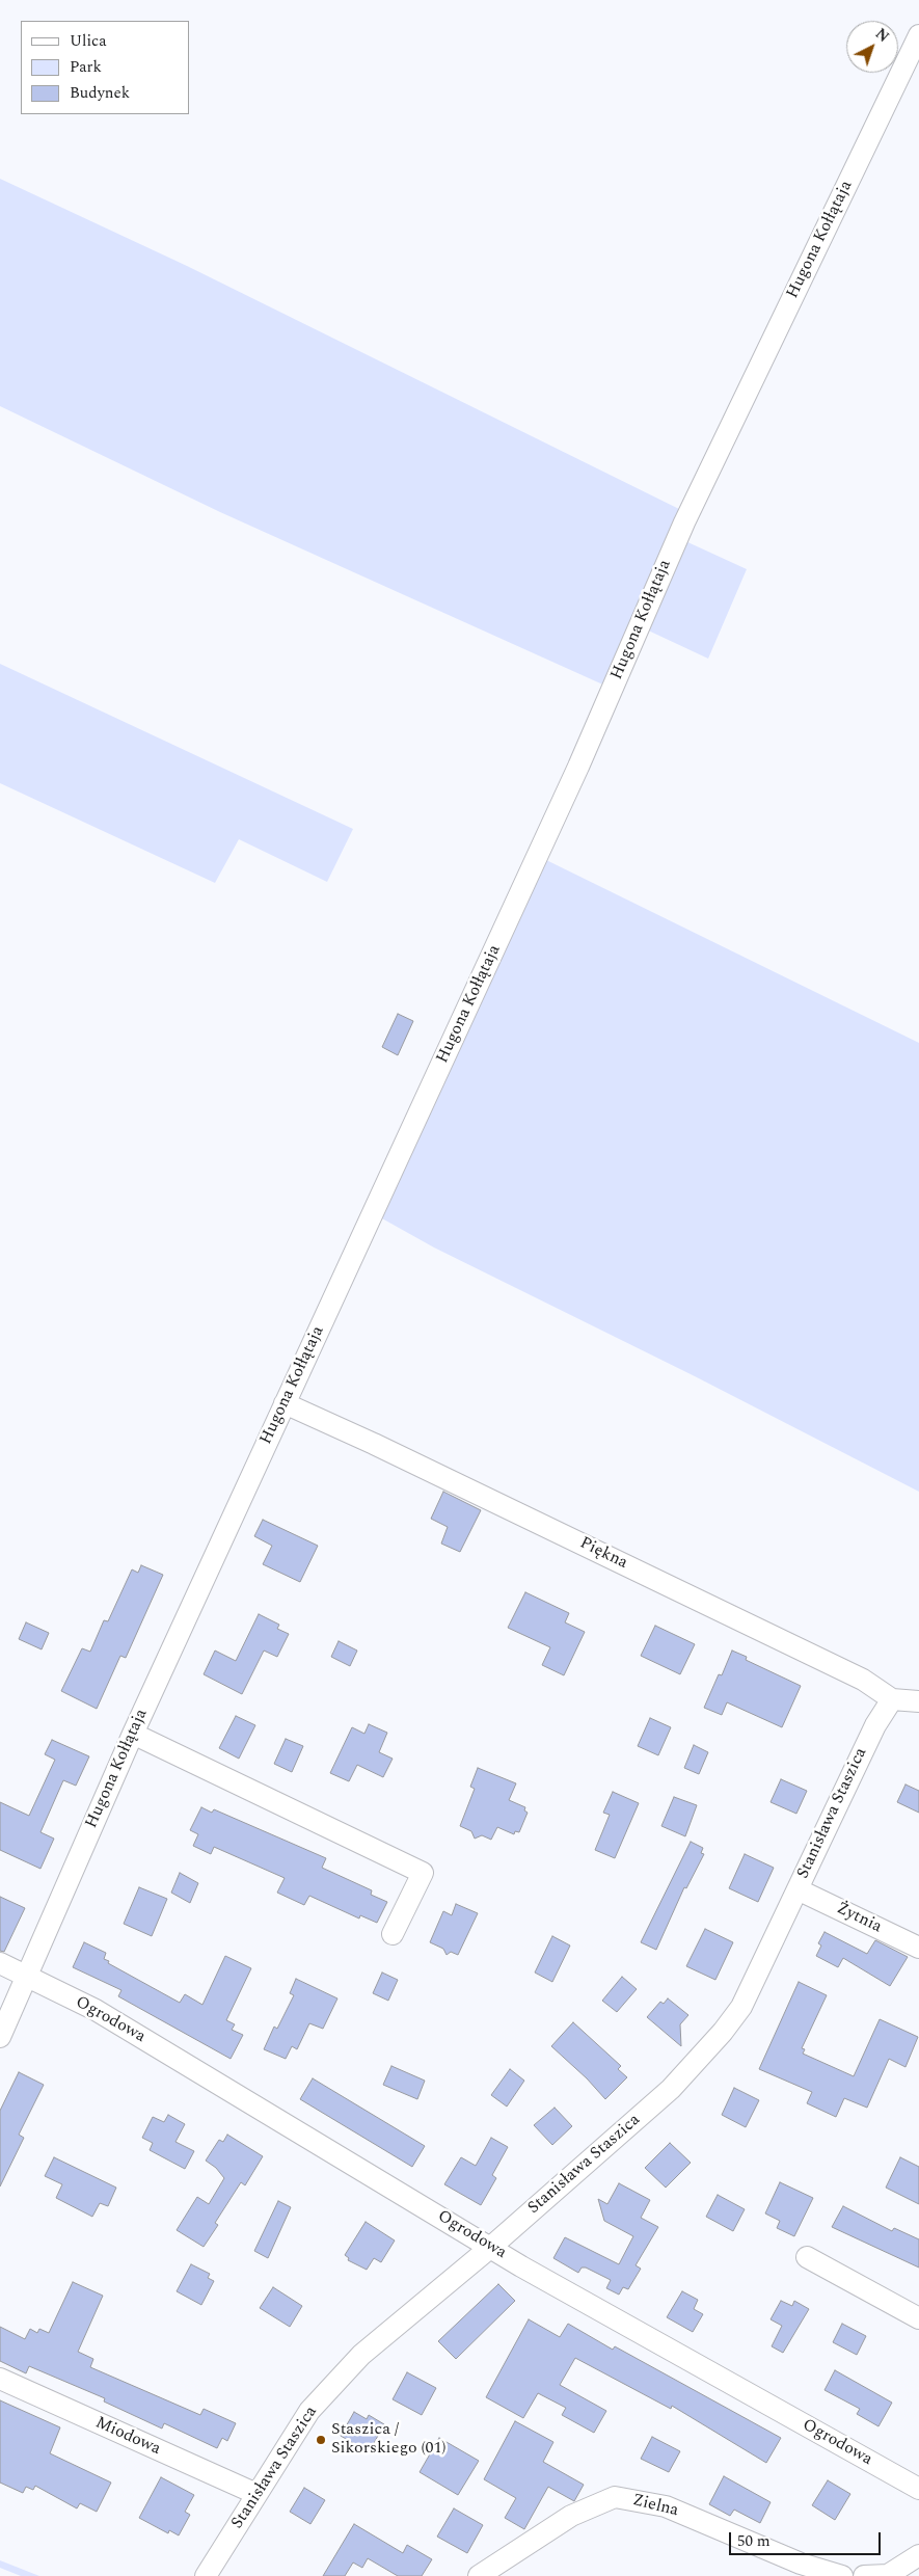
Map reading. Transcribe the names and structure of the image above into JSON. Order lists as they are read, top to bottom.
{
  "streets": {
    "street": [
      "Hugona Kołłątaja",
      "Piękna",
      "Stanisława Staszica",
      "Żytnia",
      "Ogrodowa",
      "Miodowa",
      "Zielna"
    ]
  },
  "crossings": [
    ["Hugona Kołłątaja", "Piękna"],
    ["Hugona Kołłątaja", "Ogrodowa"],
    ["Piękna", "Stanisława Staszica"],
    ["Stanisława Staszica", "Żytnia"],
    ["Stanisława Staszica", "Ogrodowa"],
    ["Stanisława Staszica", "Miodowa"]
  ],
  "places": ["Staszica / Sikorskiego (01)"],
  "legend": ["Ulica", "Park", "Budynek"],
  "scale_bar": "50 m",
  "north": "top right"
}
